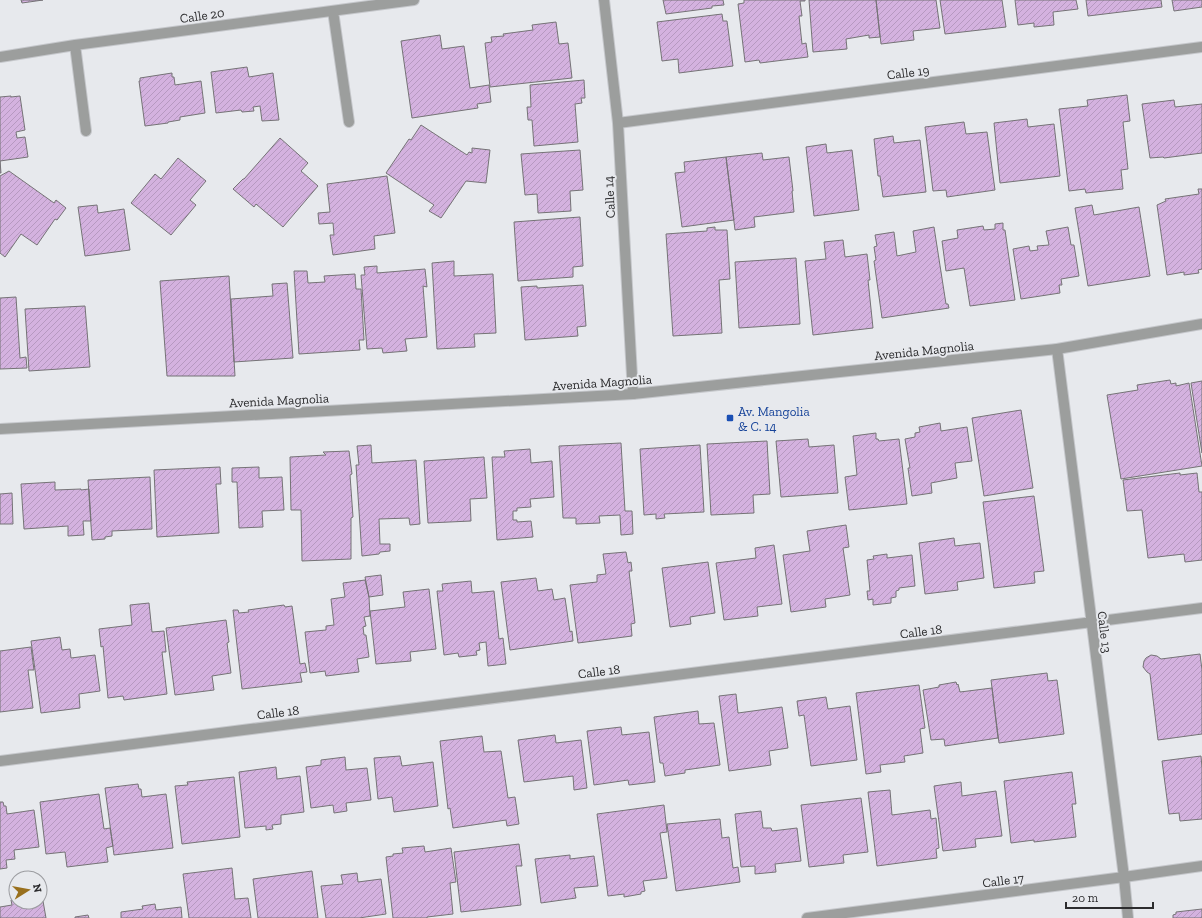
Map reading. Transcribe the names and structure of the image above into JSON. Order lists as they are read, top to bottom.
{
  "streets": {
    "street": [
      "Calle 20",
      "Calle 19",
      "Calle 14",
      "Avenida Magnolia",
      "Calle 18",
      "Calle 13",
      "Calle 17"
    ]
  },
  "crossings": [
    ["Calle 19", "Calle 14"],
    ["Calle 14", "Avenida Magnolia"],
    ["Avenida Magnolia", "Calle 13"],
    ["Calle 18", "Calle 13"],
    ["Calle 13", "Calle 17"]
  ],
  "places": {
    "transit": ["Av. Mangolia & C. 14"]
  },
  "scale_bar": "20 m",
  "north": "right"
}
